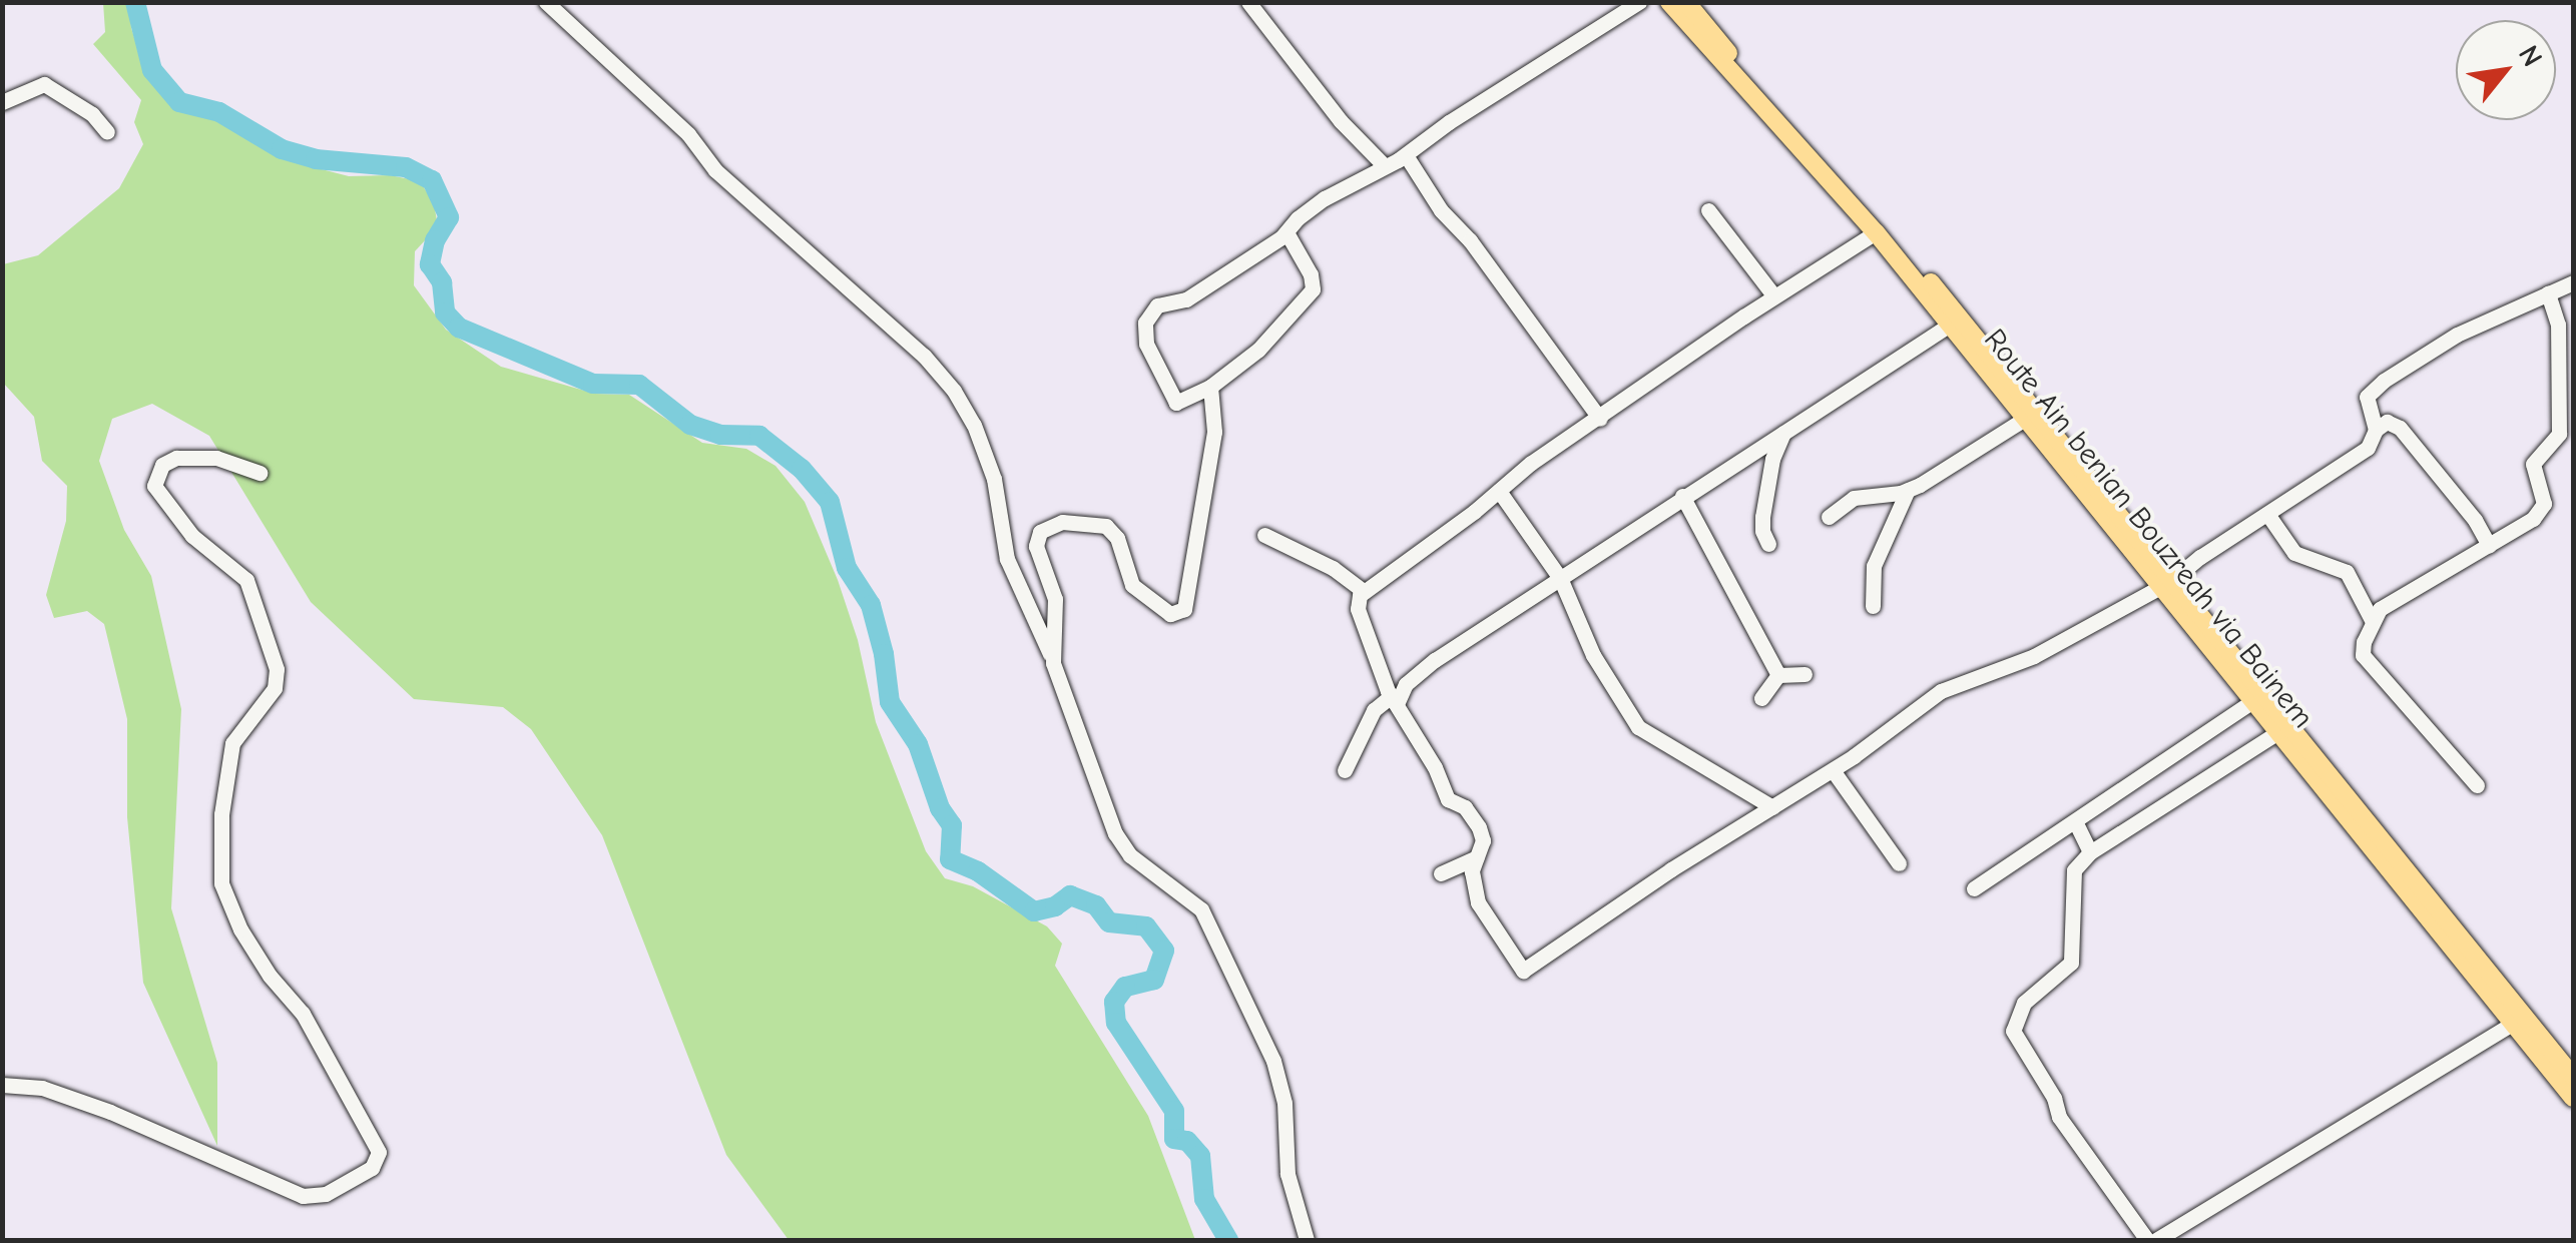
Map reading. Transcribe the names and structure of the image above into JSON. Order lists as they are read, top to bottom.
{
  "streets": {
    "main road": ["Route Ain benian Bouzreah via Bainem"]
  },
  "north": "top right"
}
